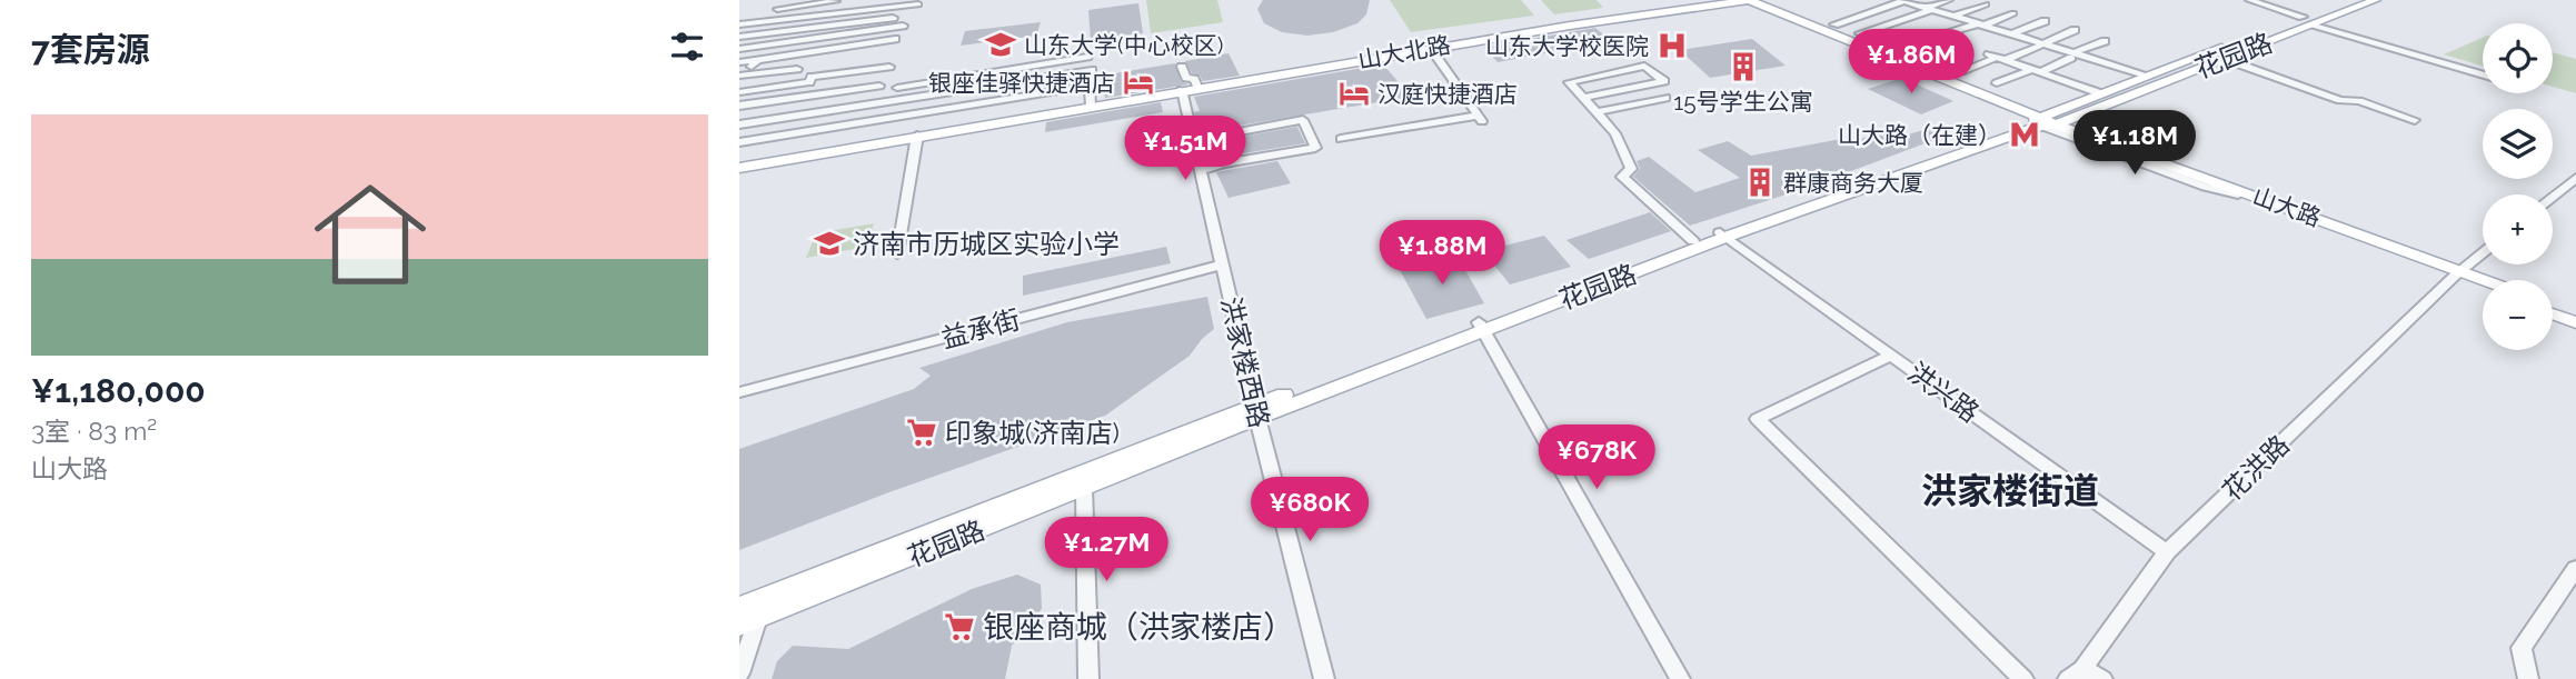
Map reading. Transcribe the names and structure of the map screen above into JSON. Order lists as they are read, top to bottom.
{
  "streets": {
    "main road": ["山大北路", "花园路", "山大路"],
    "street": [
      "益承街",
      "洪家楼西路",
      "洪兴路",
      "花洪路"
    ]
  },
  "crossings": [
    ["山大北路", "山大路"],
    ["山大北路", "洪家楼西路"],
    ["花园路", "山大路"],
    ["花园路", "洪家楼西路"],
    ["花园路", "洪兴路"],
    ["山大路", "花洪路"],
    ["益承街", "洪家楼西路"],
    ["洪兴路", "花洪路"]
  ],
  "districts": ["洪家楼街道"],
  "places": {
    "school or university": ["山东大学(中心校区)", "济南市历城区实验小学"],
    "hospital": ["山东大学校医院"],
    "building": ["15号学生公寓", "群康商务大厦"],
    "hotel": ["银座佳驿快捷酒店", "汉庭快捷酒店"],
    "metro station": ["山大路（在建）"],
    "supermarket": ["印象城(济南店)", "银座商城（洪家楼店）"]
  },
  "page": {
    "heading": "7套房源",
    "map_buttons": ["+", "−"],
    "price": [
      "¥1.86M",
      "¥1.18M",
      "¥1.51M",
      "¥1.88M",
      "¥678K",
      "¥680K",
      "¥1.27M"
    ],
    "list": [
      {
        "name": "¥1,180,000",
        "note": "3室 · 83 m² · 山大路"
      }
    ]
  }
}
